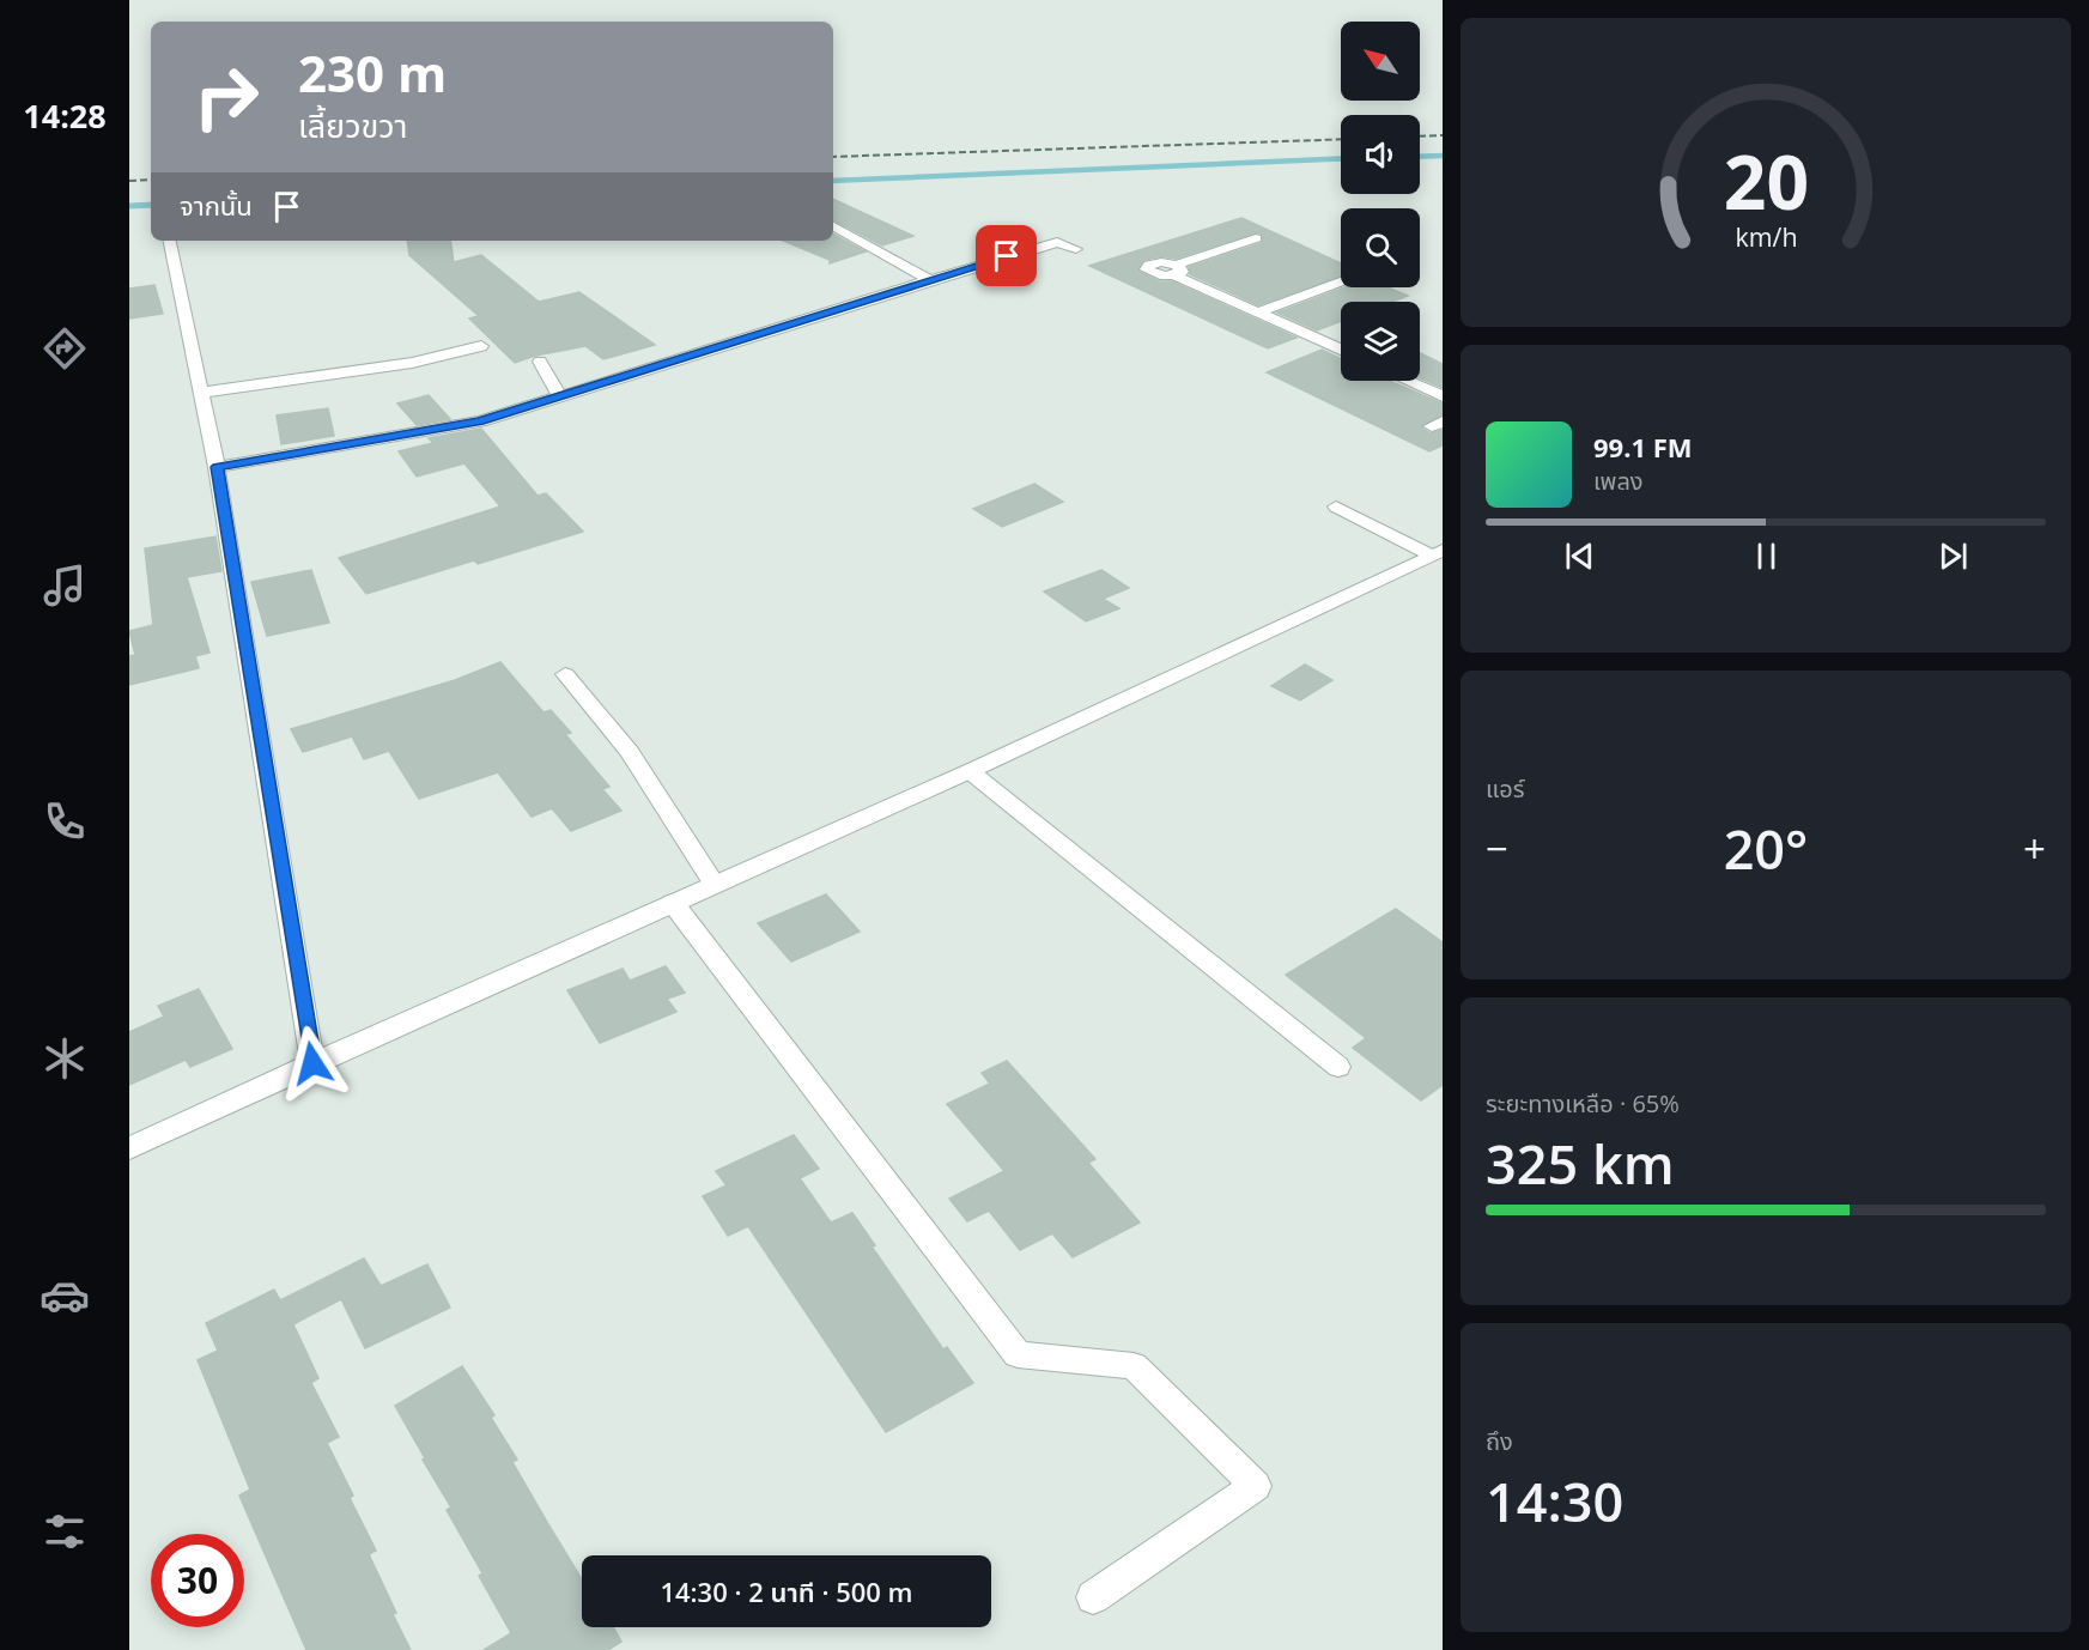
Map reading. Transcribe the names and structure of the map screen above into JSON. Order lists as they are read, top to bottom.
{
  "north": "top left",
  "page": {
    "tabs": "14:28",
    "turn": ["230 m", "เลี้ยวขวา"],
    "then": "จากนั้น",
    "song": ["99.1 FM", "เพลง"],
    "tile": [
      "แอร์",
      ["ระยะทางเหลือ · 65%", "325 km"],
      ["ถึง", "14:30"]
    ],
    "heat": ["−", "20°", "+"],
    "limit": "30",
    "trip": "14:30 · 2 นาที · 500 m",
    "gauge": ["20", "km/h"]
  }
}
